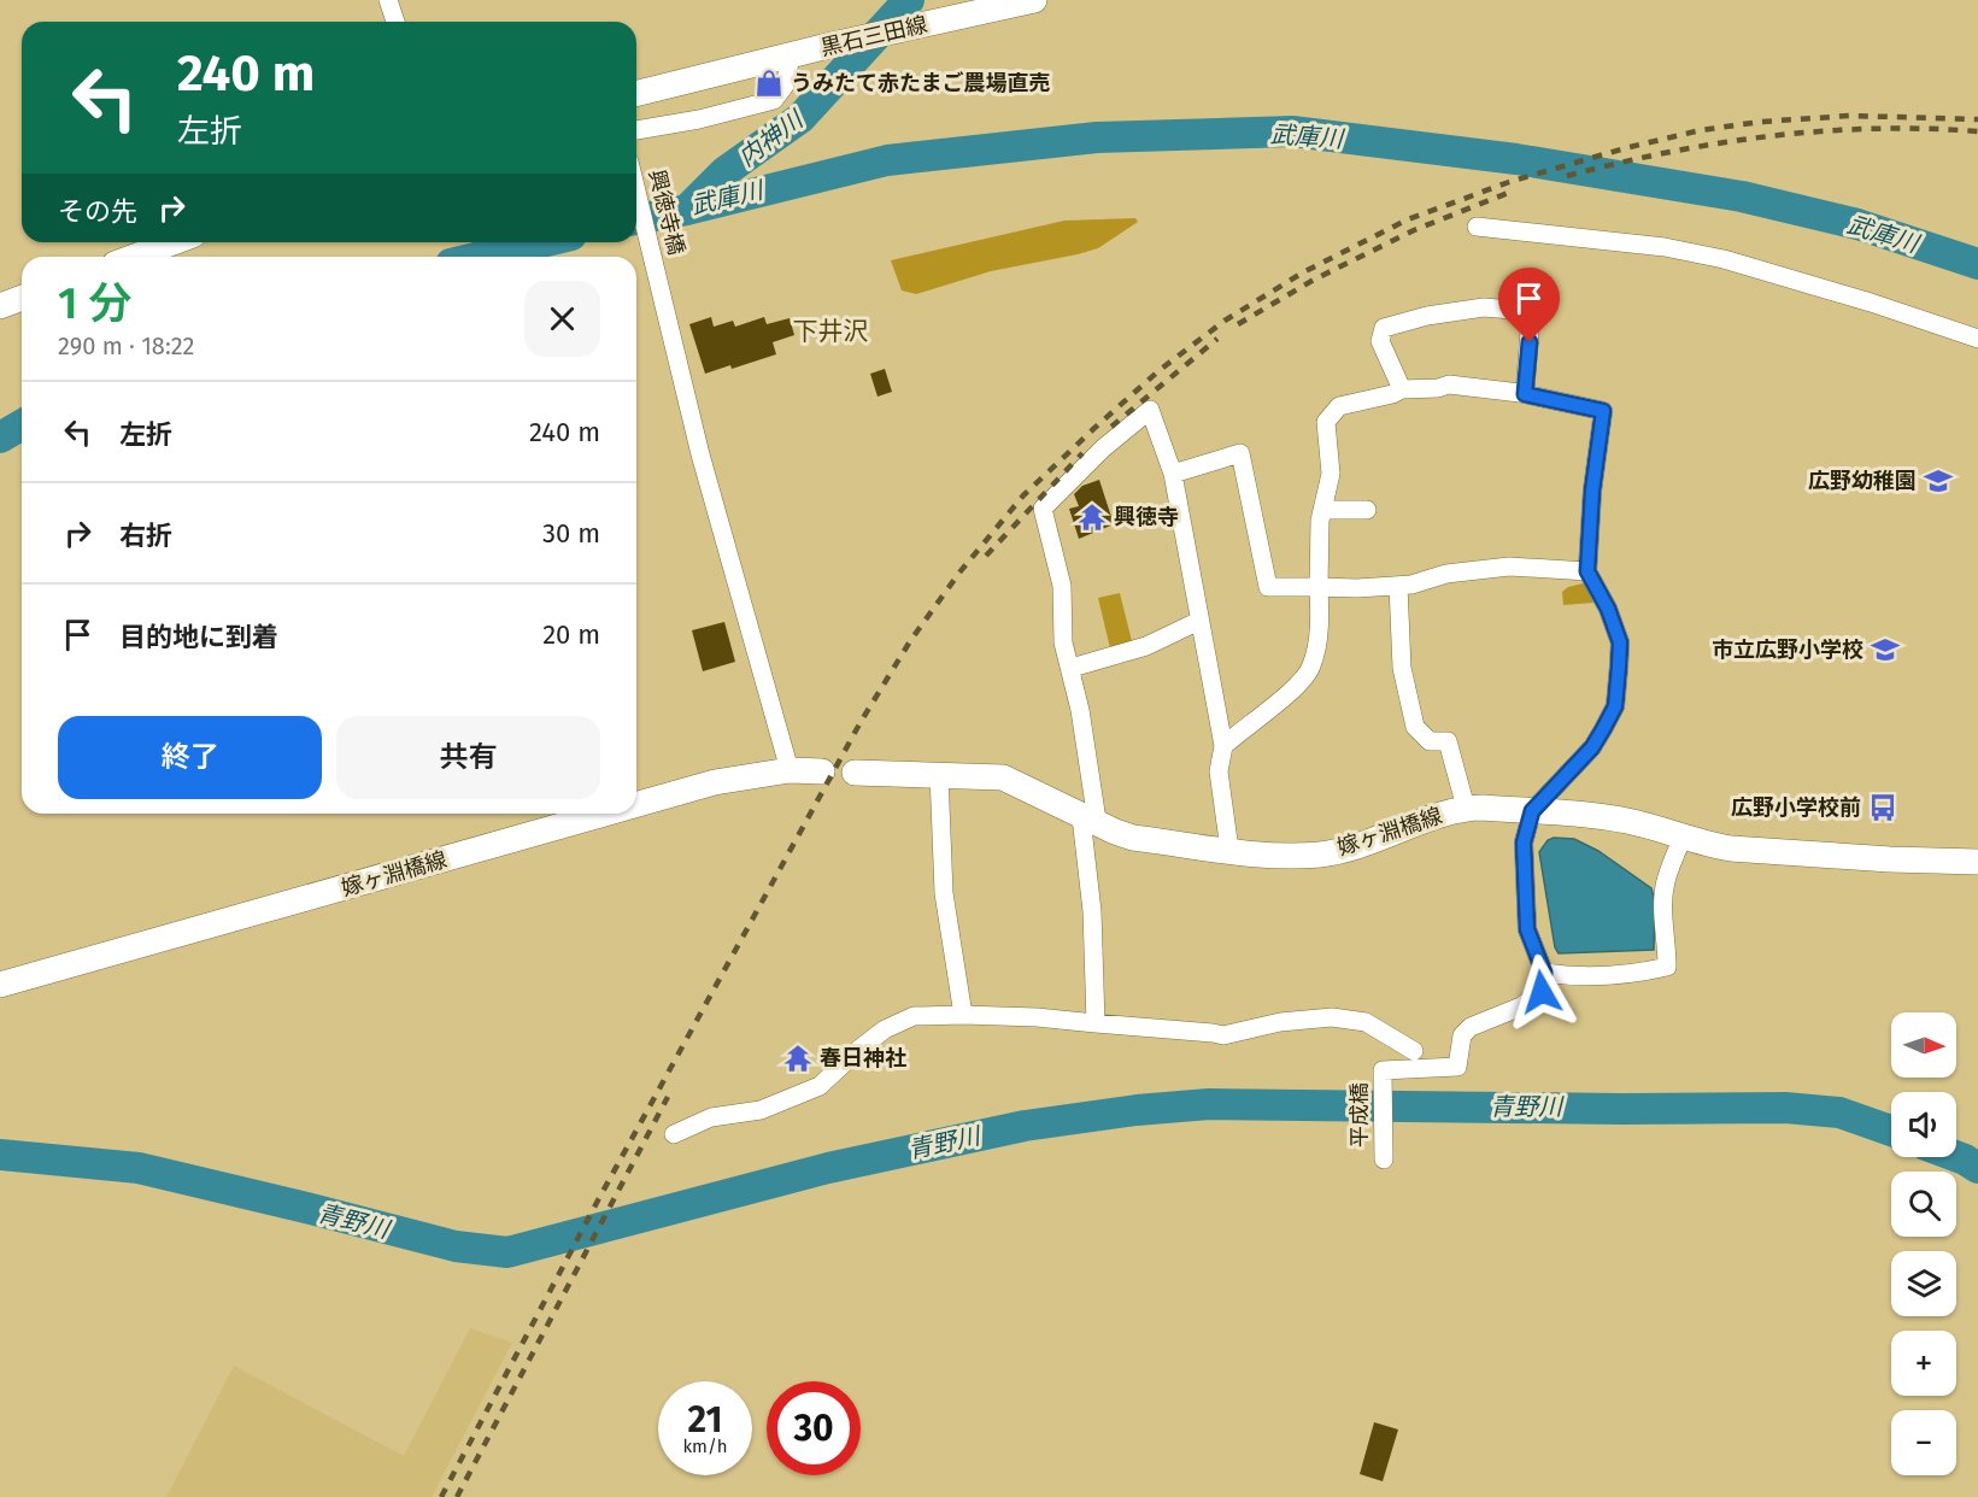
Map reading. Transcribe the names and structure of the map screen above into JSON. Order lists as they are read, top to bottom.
{
  "streets": {
    "street": [
      "黒石三田線",
      "興徳寺橋",
      "嫁ヶ淵橋線",
      "平成橋"
    ]
  },
  "crossings": [
    ["興徳寺橋", "嫁ヶ淵橋線"]
  ],
  "districts": ["下井沢"],
  "water": ["武庫川", "内神川", "青野川"],
  "places": {
    "shop": ["うみたて赤たまご農場直売"],
    "school or university": ["広野幼稚園", "市立広野小学校"],
    "temple": ["興徳寺", "春日神社"],
    "bus stop": ["広野小学校前"]
  },
  "north": "right",
  "page": {
    "turn": ["240 m", "左折"],
    "then": "その先",
    "heading": ["1 分", "290 m · 18:22"],
    "list": [
      {
        "name": "左折",
        "value": "240 m"
      },
      {
        "name": "右折",
        "value": "30 m"
      },
      {
        "name": "目的地に到着",
        "value": "20 m"
      }
    ],
    "buttons": ["終了", "共有"],
    "map_buttons": ["+", "−"],
    "speed": "21 km/h",
    "limit": "30"
  }
}
